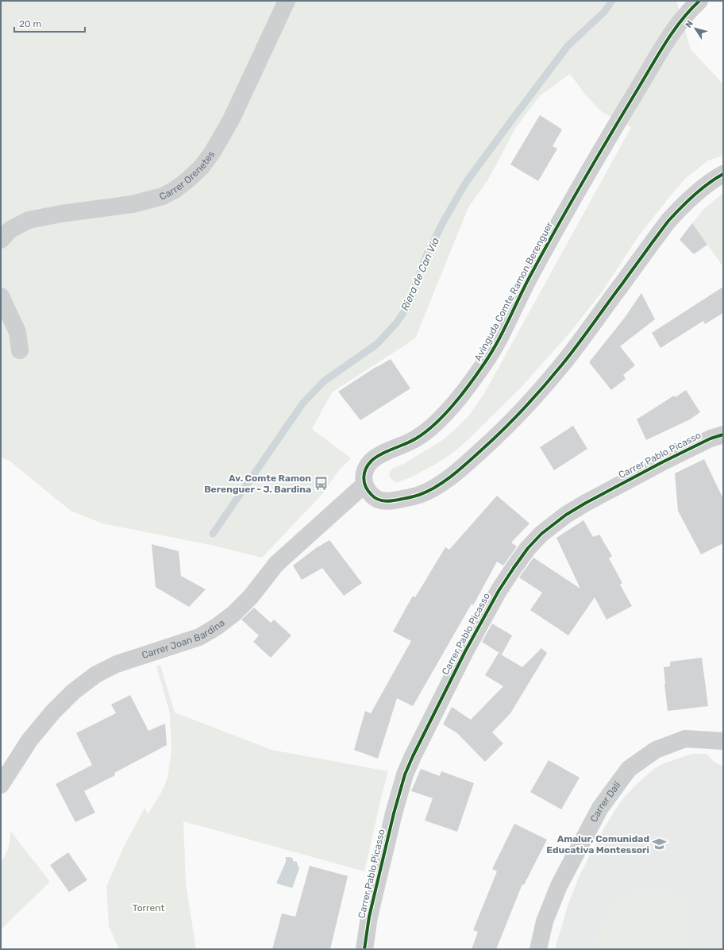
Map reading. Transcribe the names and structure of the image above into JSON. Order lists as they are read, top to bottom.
{
  "streets": {
    "street": [
      "Carrer Orenetes",
      "Avinguda Comte Ramon Berenguer",
      "Carrer Pablo Picasso",
      "Carrer Joan Bardina",
      "Carrer Dalí"
    ]
  },
  "crossings": [
    ["Avinguda Comte Ramon Berenguer", "Carrer Joan Bardina"]
  ],
  "water": ["Riera de Can Via"],
  "parks": ["Torrent"],
  "places": {
    "bus stop": ["Av. Comte Ramon Berenguer - J. Bardina"],
    "school or university": ["Amalur, Comunidad Educativa Montessori"]
  },
  "scale_bar": "20 m",
  "north": "top left"
}
